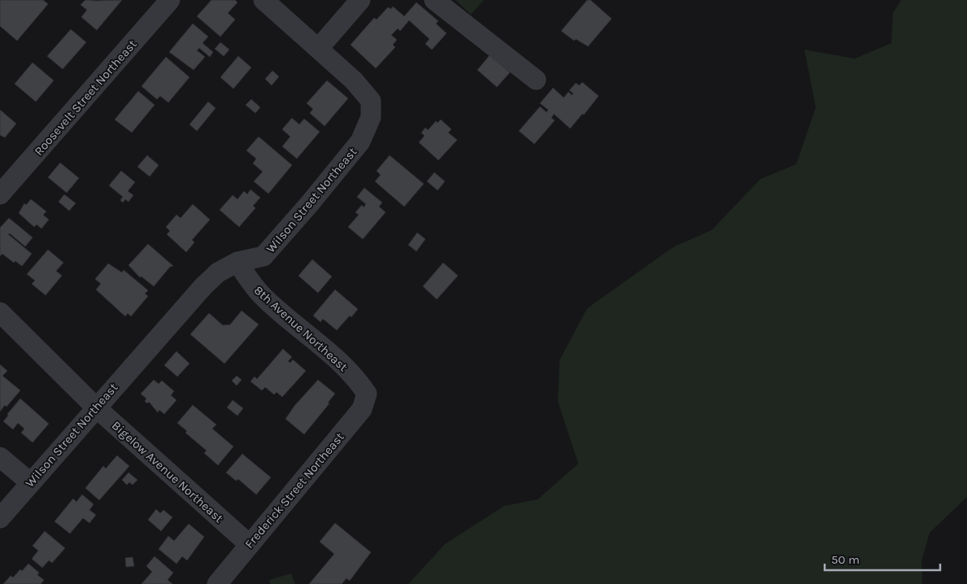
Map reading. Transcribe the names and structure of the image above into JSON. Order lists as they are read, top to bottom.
{
  "streets": {
    "street": [
      "Roosevelt Street Northeast",
      "Wilson Street Northeast",
      "8th Avenue Northeast",
      "Bigelow Avenue Northeast",
      "Frederick Street Northeast"
    ]
  },
  "crossings": [
    ["Wilson Street Northeast", "8th Avenue Northeast"],
    ["Wilson Street Northeast", "Bigelow Avenue Northeast"],
    ["8th Avenue Northeast", "Frederick Street Northeast"],
    ["Bigelow Avenue Northeast", "Frederick Street Northeast"]
  ],
  "scale_bar": "50 m"
}
